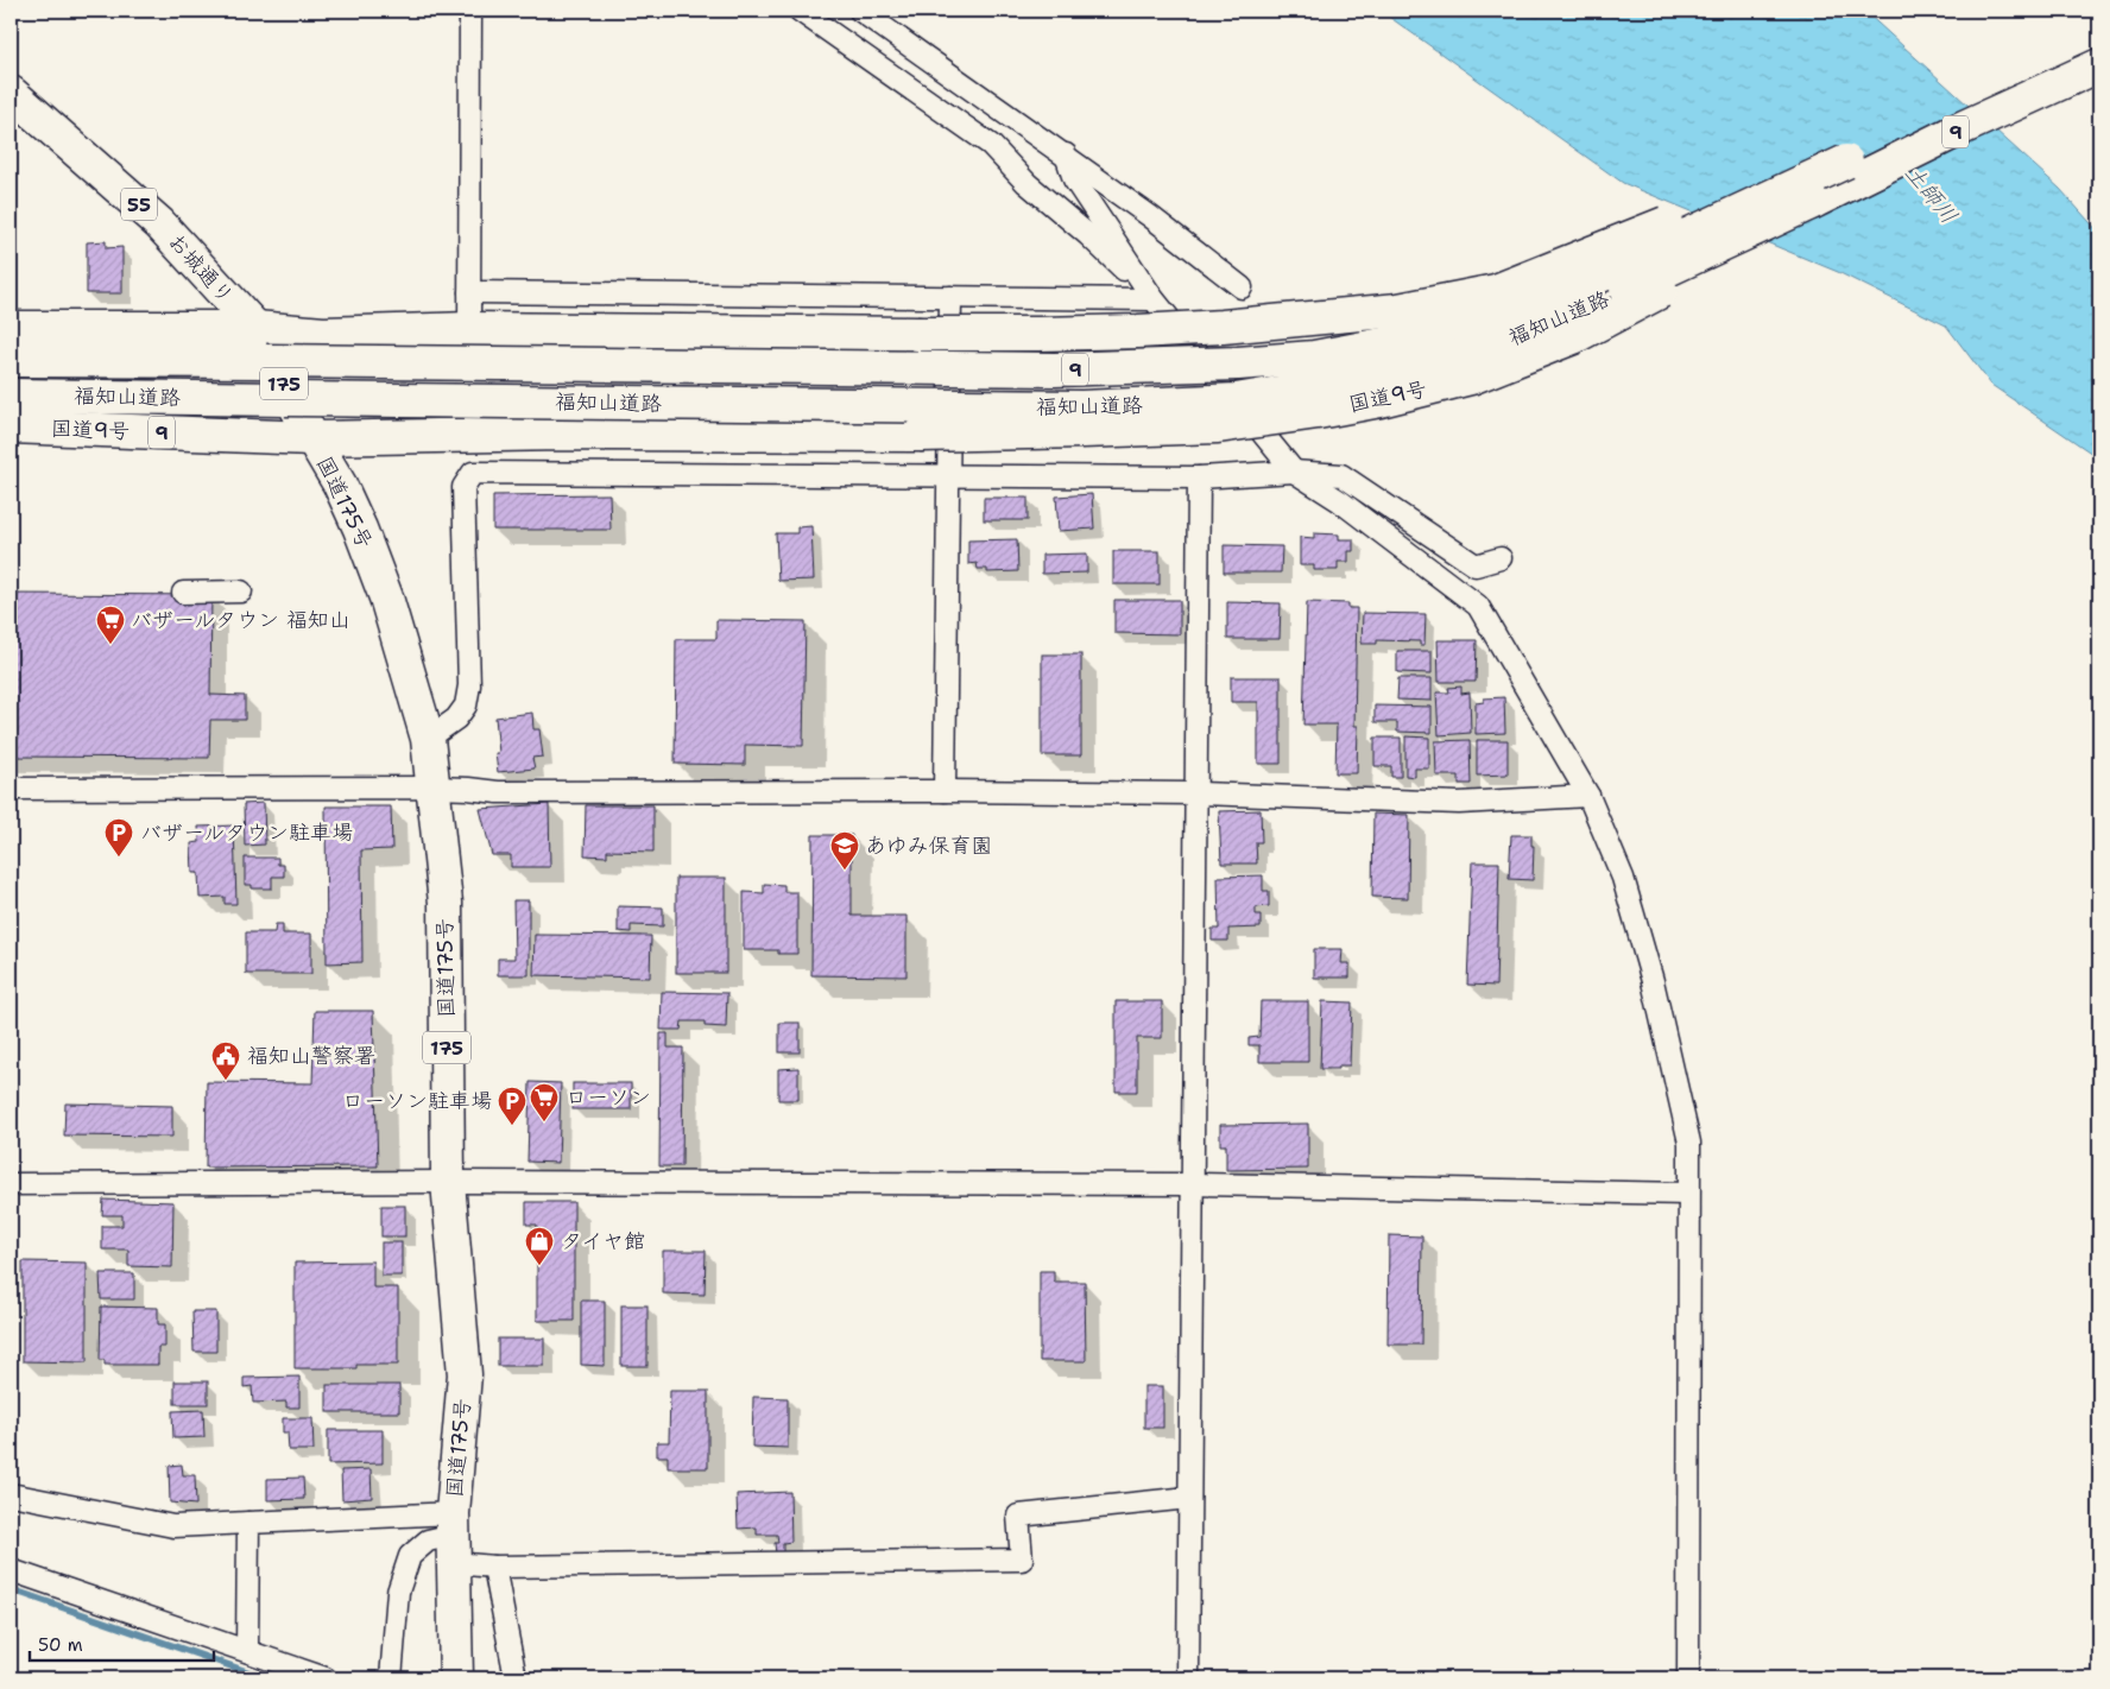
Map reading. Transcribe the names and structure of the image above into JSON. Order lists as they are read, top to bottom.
{
  "streets": {
    "main road": [
      "9",
      "55",
      "お城通り",
      "福知山道路",
      "175",
      "国道9号",
      "国道175号"
    ]
  },
  "crossings": [
    ["9", "お城通り"],
    ["9", "福知山道路"],
    ["9", "国道175号"],
    ["お城通り", "国道175号"],
    ["福知山道路", "国道9号"],
    ["国道9号", "国道175号"]
  ],
  "water": ["土師川"],
  "places": {
    "supermarket": ["バザールタウン 福知山", "ローソン"],
    "parking": ["バザールタウン駐車場", "ローソン駐車場"],
    "school or university": ["あゆみ保育園"],
    "public building": ["福知山警察署"],
    "shop": ["タイヤ館"]
  },
  "scale_bar": "50 m"
}
